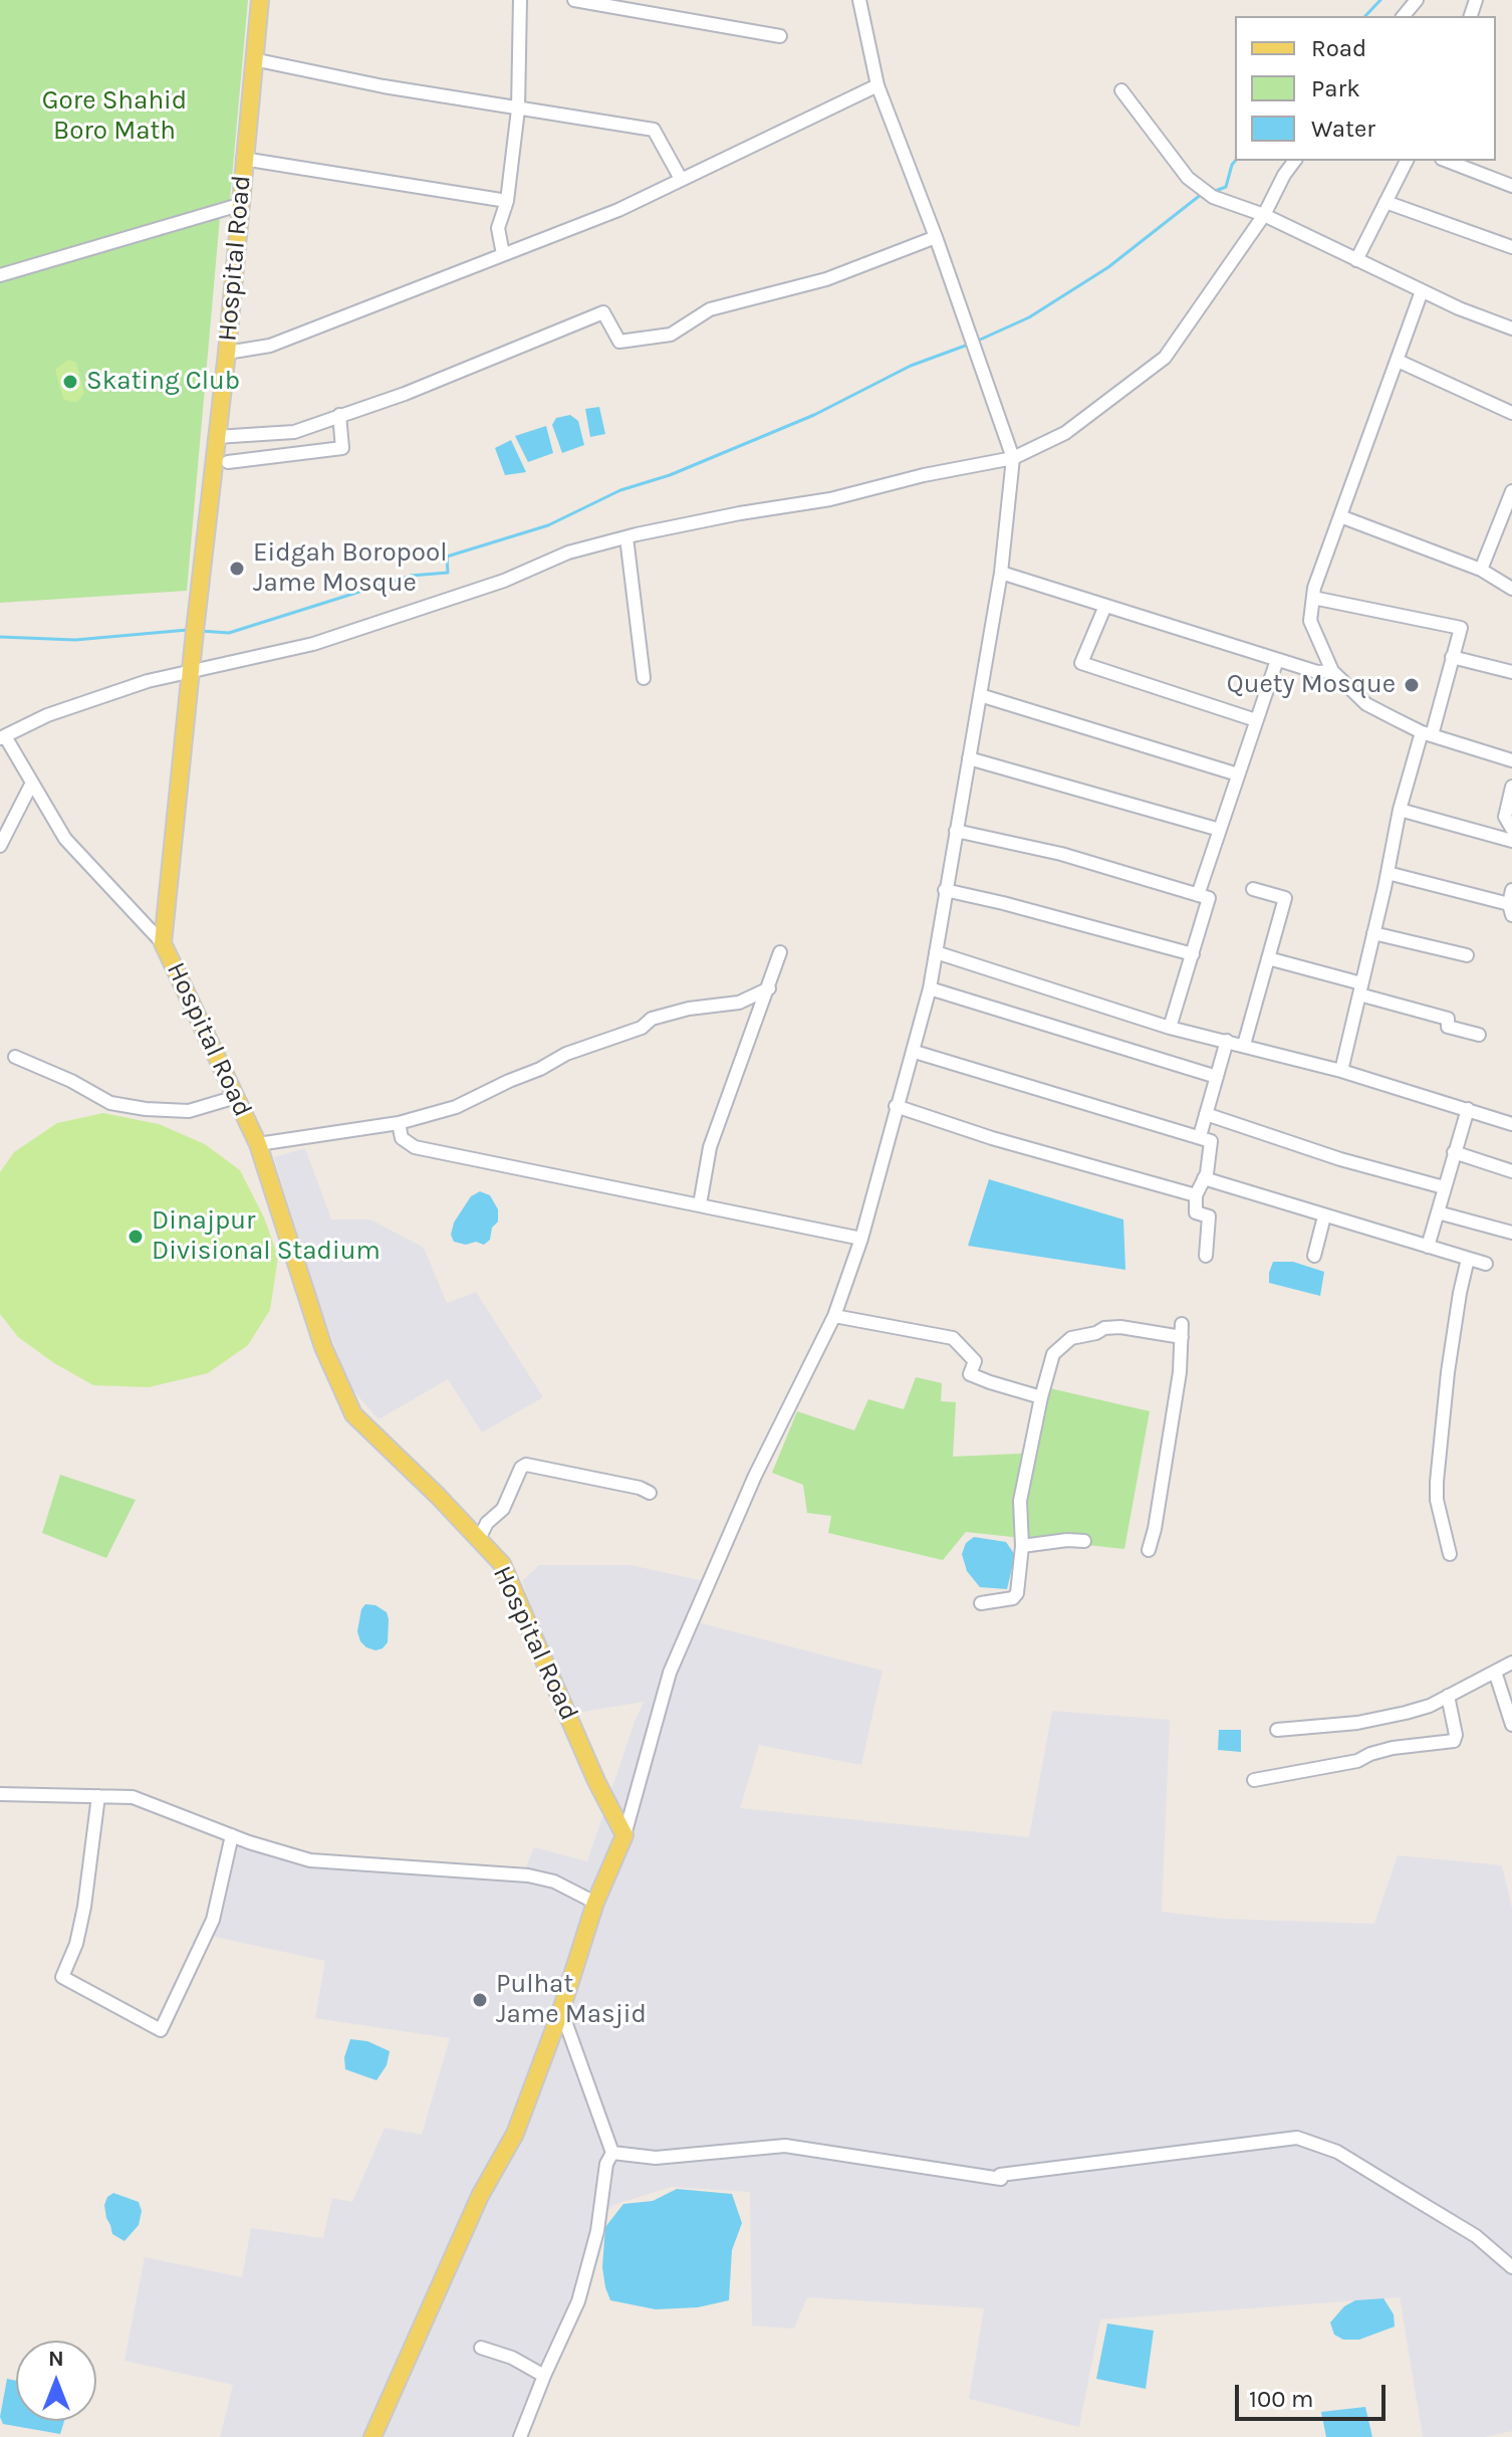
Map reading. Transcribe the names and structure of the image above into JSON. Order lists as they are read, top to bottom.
{
  "streets": {
    "main road": ["Hospital Road"]
  },
  "parks": ["Gore Shahid Boro Math"],
  "places": [
    "Skating Club",
    "Eidgah Boropool Jame Mosque",
    "Quety Mosque",
    "Dinajpur Divisional Stadium",
    "Pulhat Jame Masjid"
  ],
  "legend": ["Road", "Park", "Water"],
  "scale_bar": "100 m",
  "north": "top"
}
